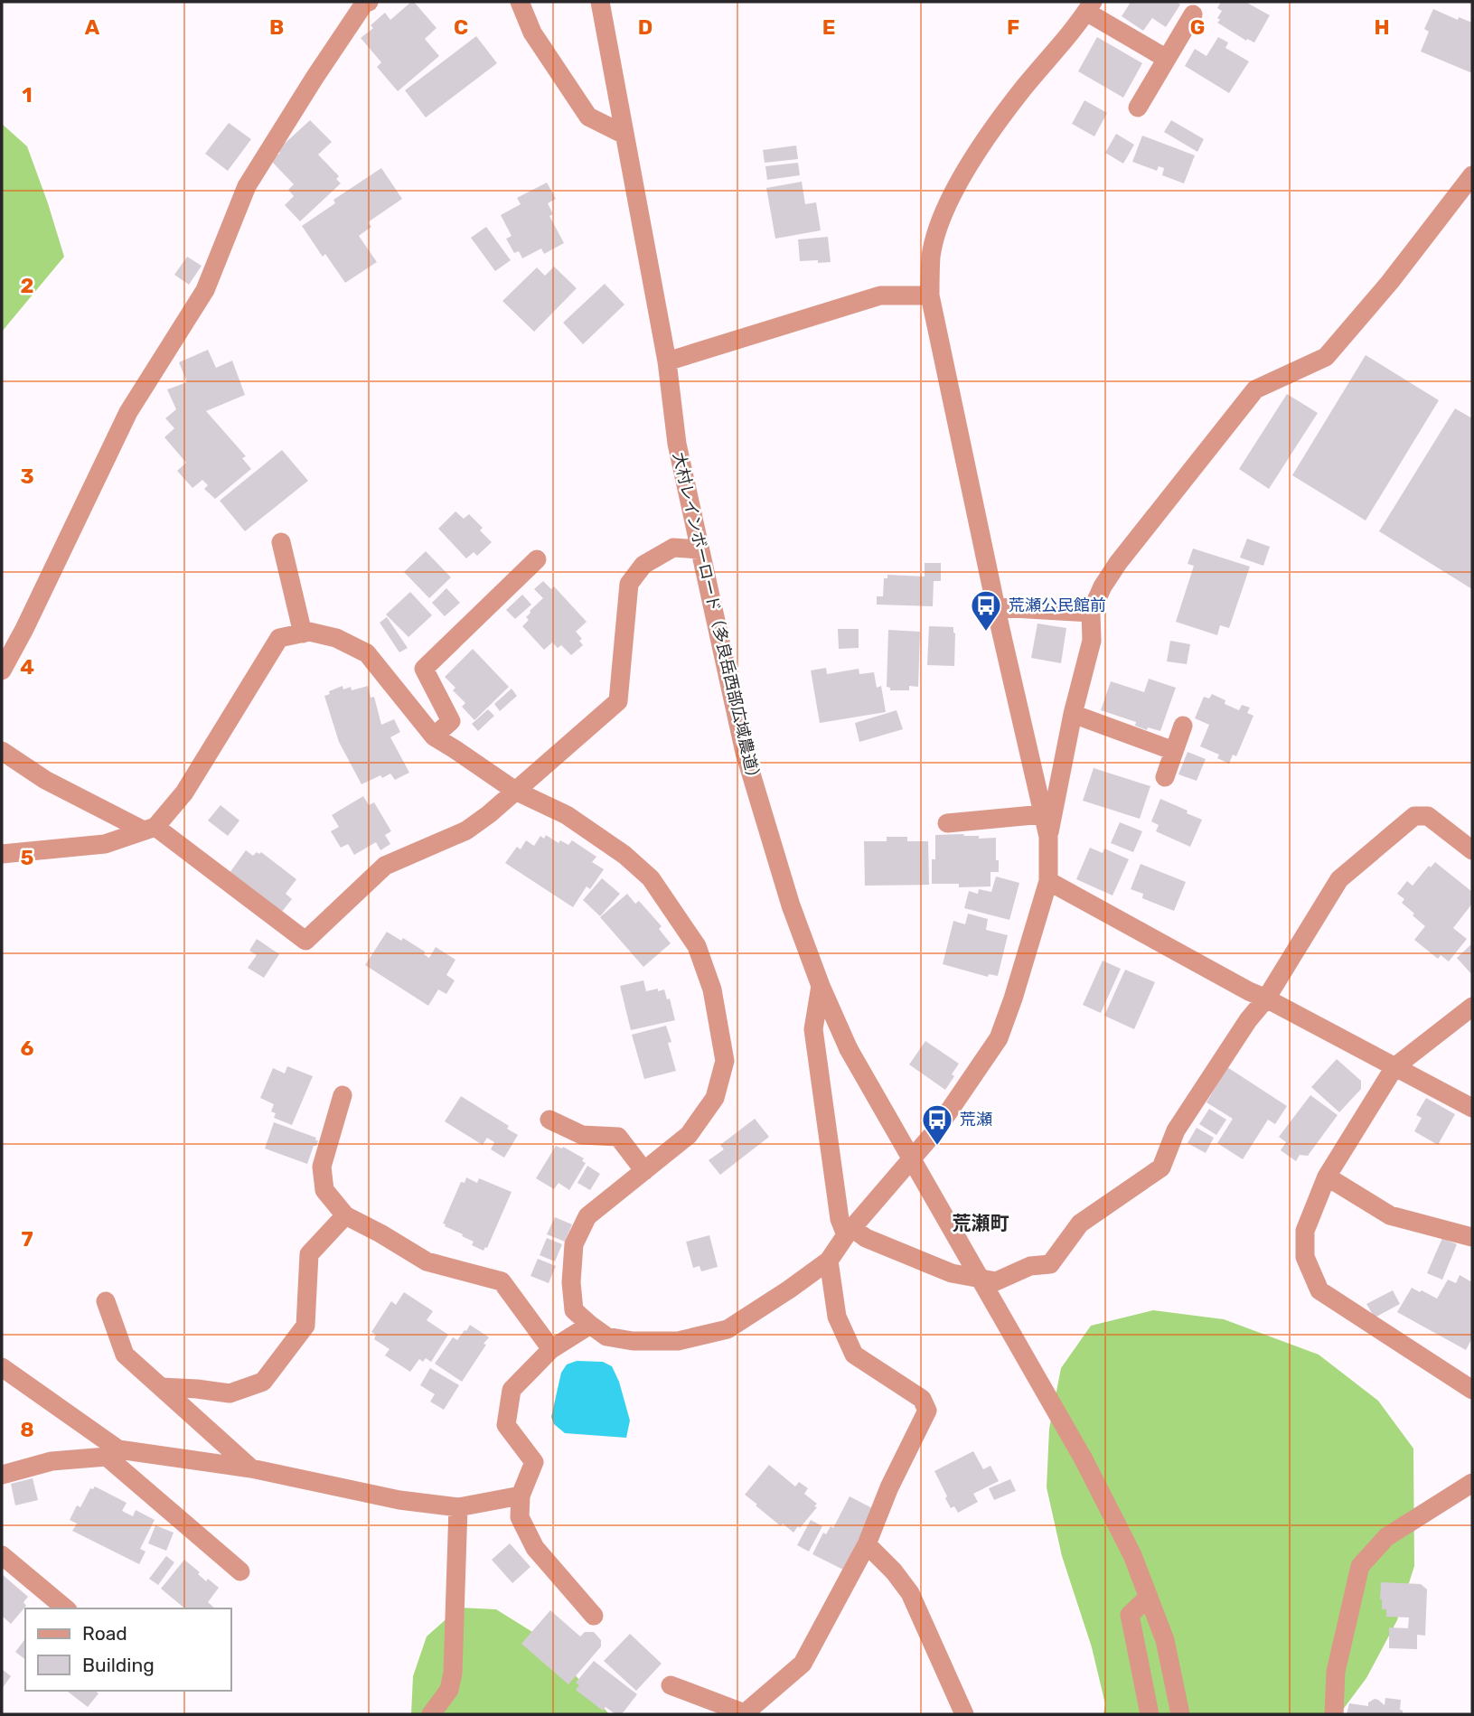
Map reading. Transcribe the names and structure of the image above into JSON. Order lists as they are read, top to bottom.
{
  "streets": {
    "street": ["大村レインボーロード（多良岳西部広域農道）"]
  },
  "districts": ["荒瀬町"],
  "places": {
    "bus stop": ["荒瀬公民館前", "荒瀬"]
  },
  "legend": ["Road", "Building"],
  "grid": {
    "columns": [
      "A",
      "B",
      "C",
      "D",
      "E",
      "F",
      "G",
      "H"
    ],
    "rows": [
      "1",
      "2",
      "3",
      "4",
      "5",
      "6",
      "7",
      "8"
    ]
  }
}
